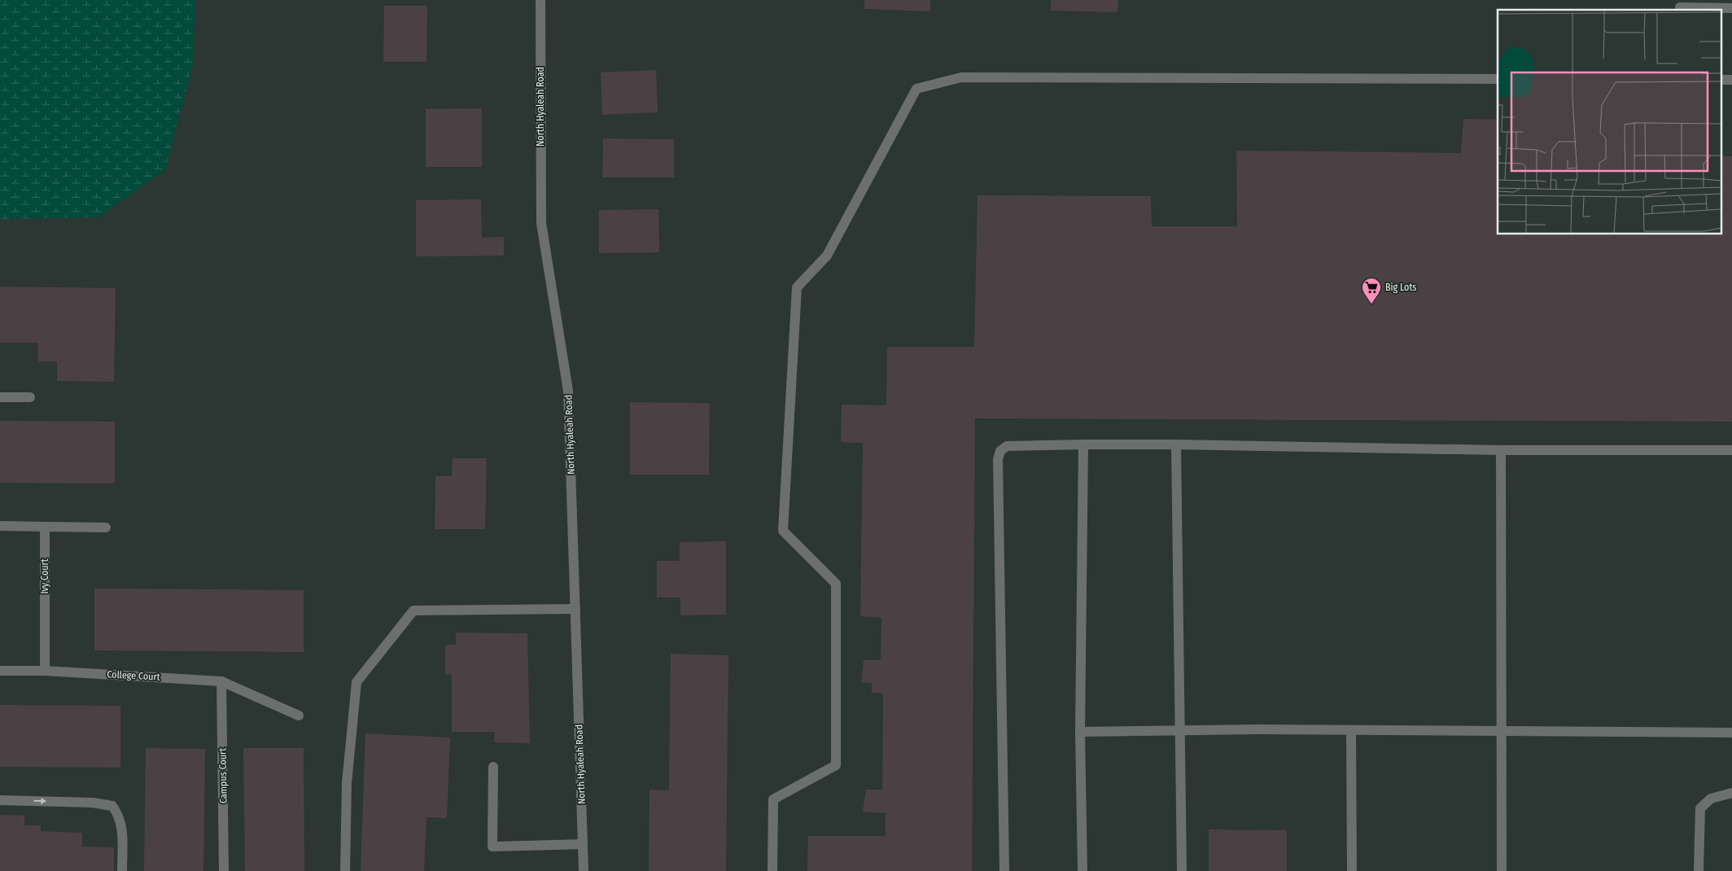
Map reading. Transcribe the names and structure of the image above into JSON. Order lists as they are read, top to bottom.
{
  "streets": {
    "street": [
      "North Hyaleah Road",
      "Ivy Court",
      "College Court",
      "Campus Court"
    ]
  },
  "crossings": [
    ["Ivy Court", "College Court"],
    ["College Court", "Campus Court"]
  ],
  "places": {
    "supermarket": ["Big Lots"]
  }
}
